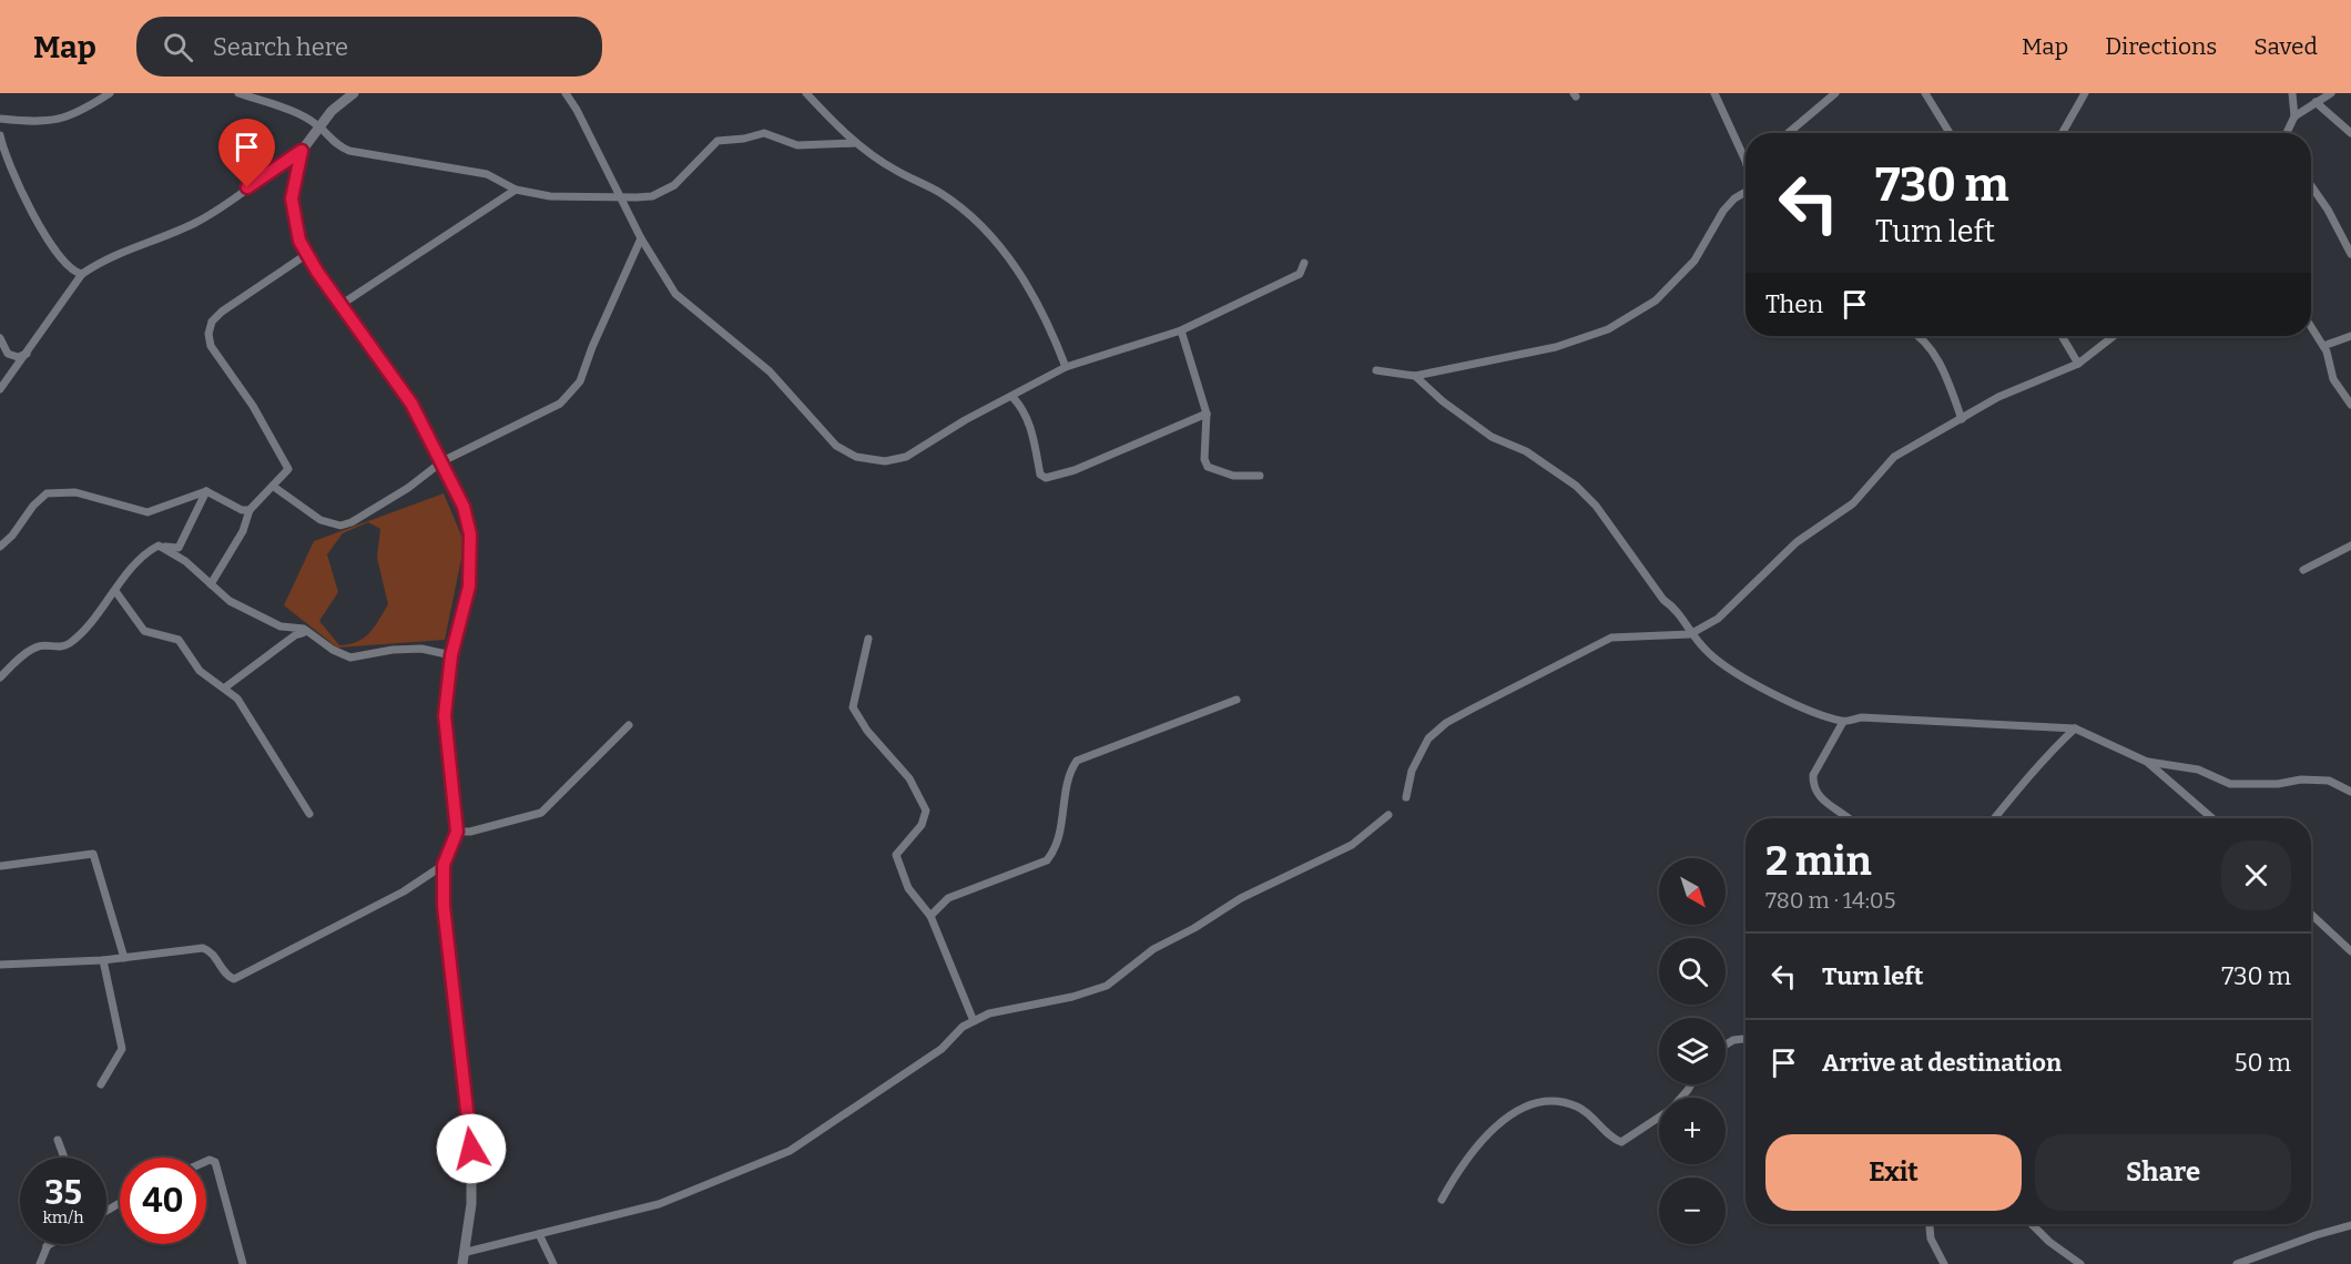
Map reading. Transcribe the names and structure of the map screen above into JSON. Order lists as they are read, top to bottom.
{
  "north": "bottom right",
  "page": {
    "header": "Map",
    "search": "Search here",
    "nav": ["Map", "Directions", "Saved"],
    "turn": ["730 m", "Turn left"],
    "then": "Then",
    "heading": ["2 min", "780 m · 14:05"],
    "map_buttons": ["+", "−"],
    "list": [
      {
        "name": "Turn left",
        "value": "730 m"
      },
      {
        "name": "Arrive at destination",
        "value": "50 m"
      }
    ],
    "buttons": ["Exit", "Share"],
    "speed": "35 km/h",
    "limit": "40"
  }
}
